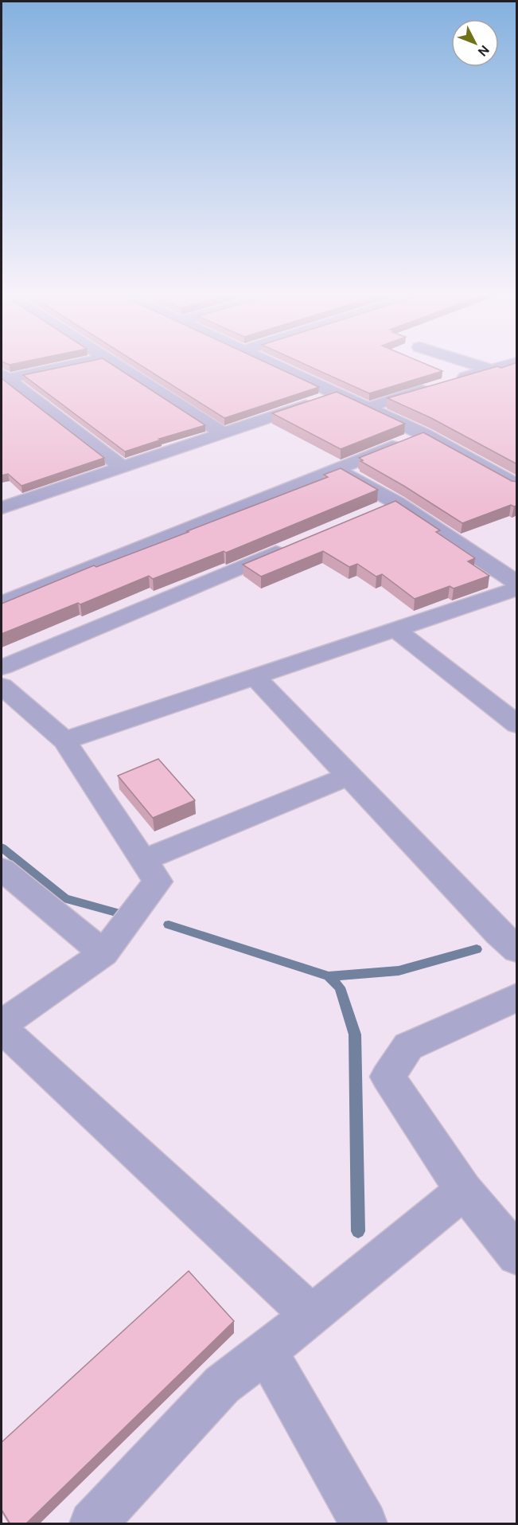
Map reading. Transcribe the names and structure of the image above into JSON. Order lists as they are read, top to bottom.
{
  "north": "bottom right"
}
